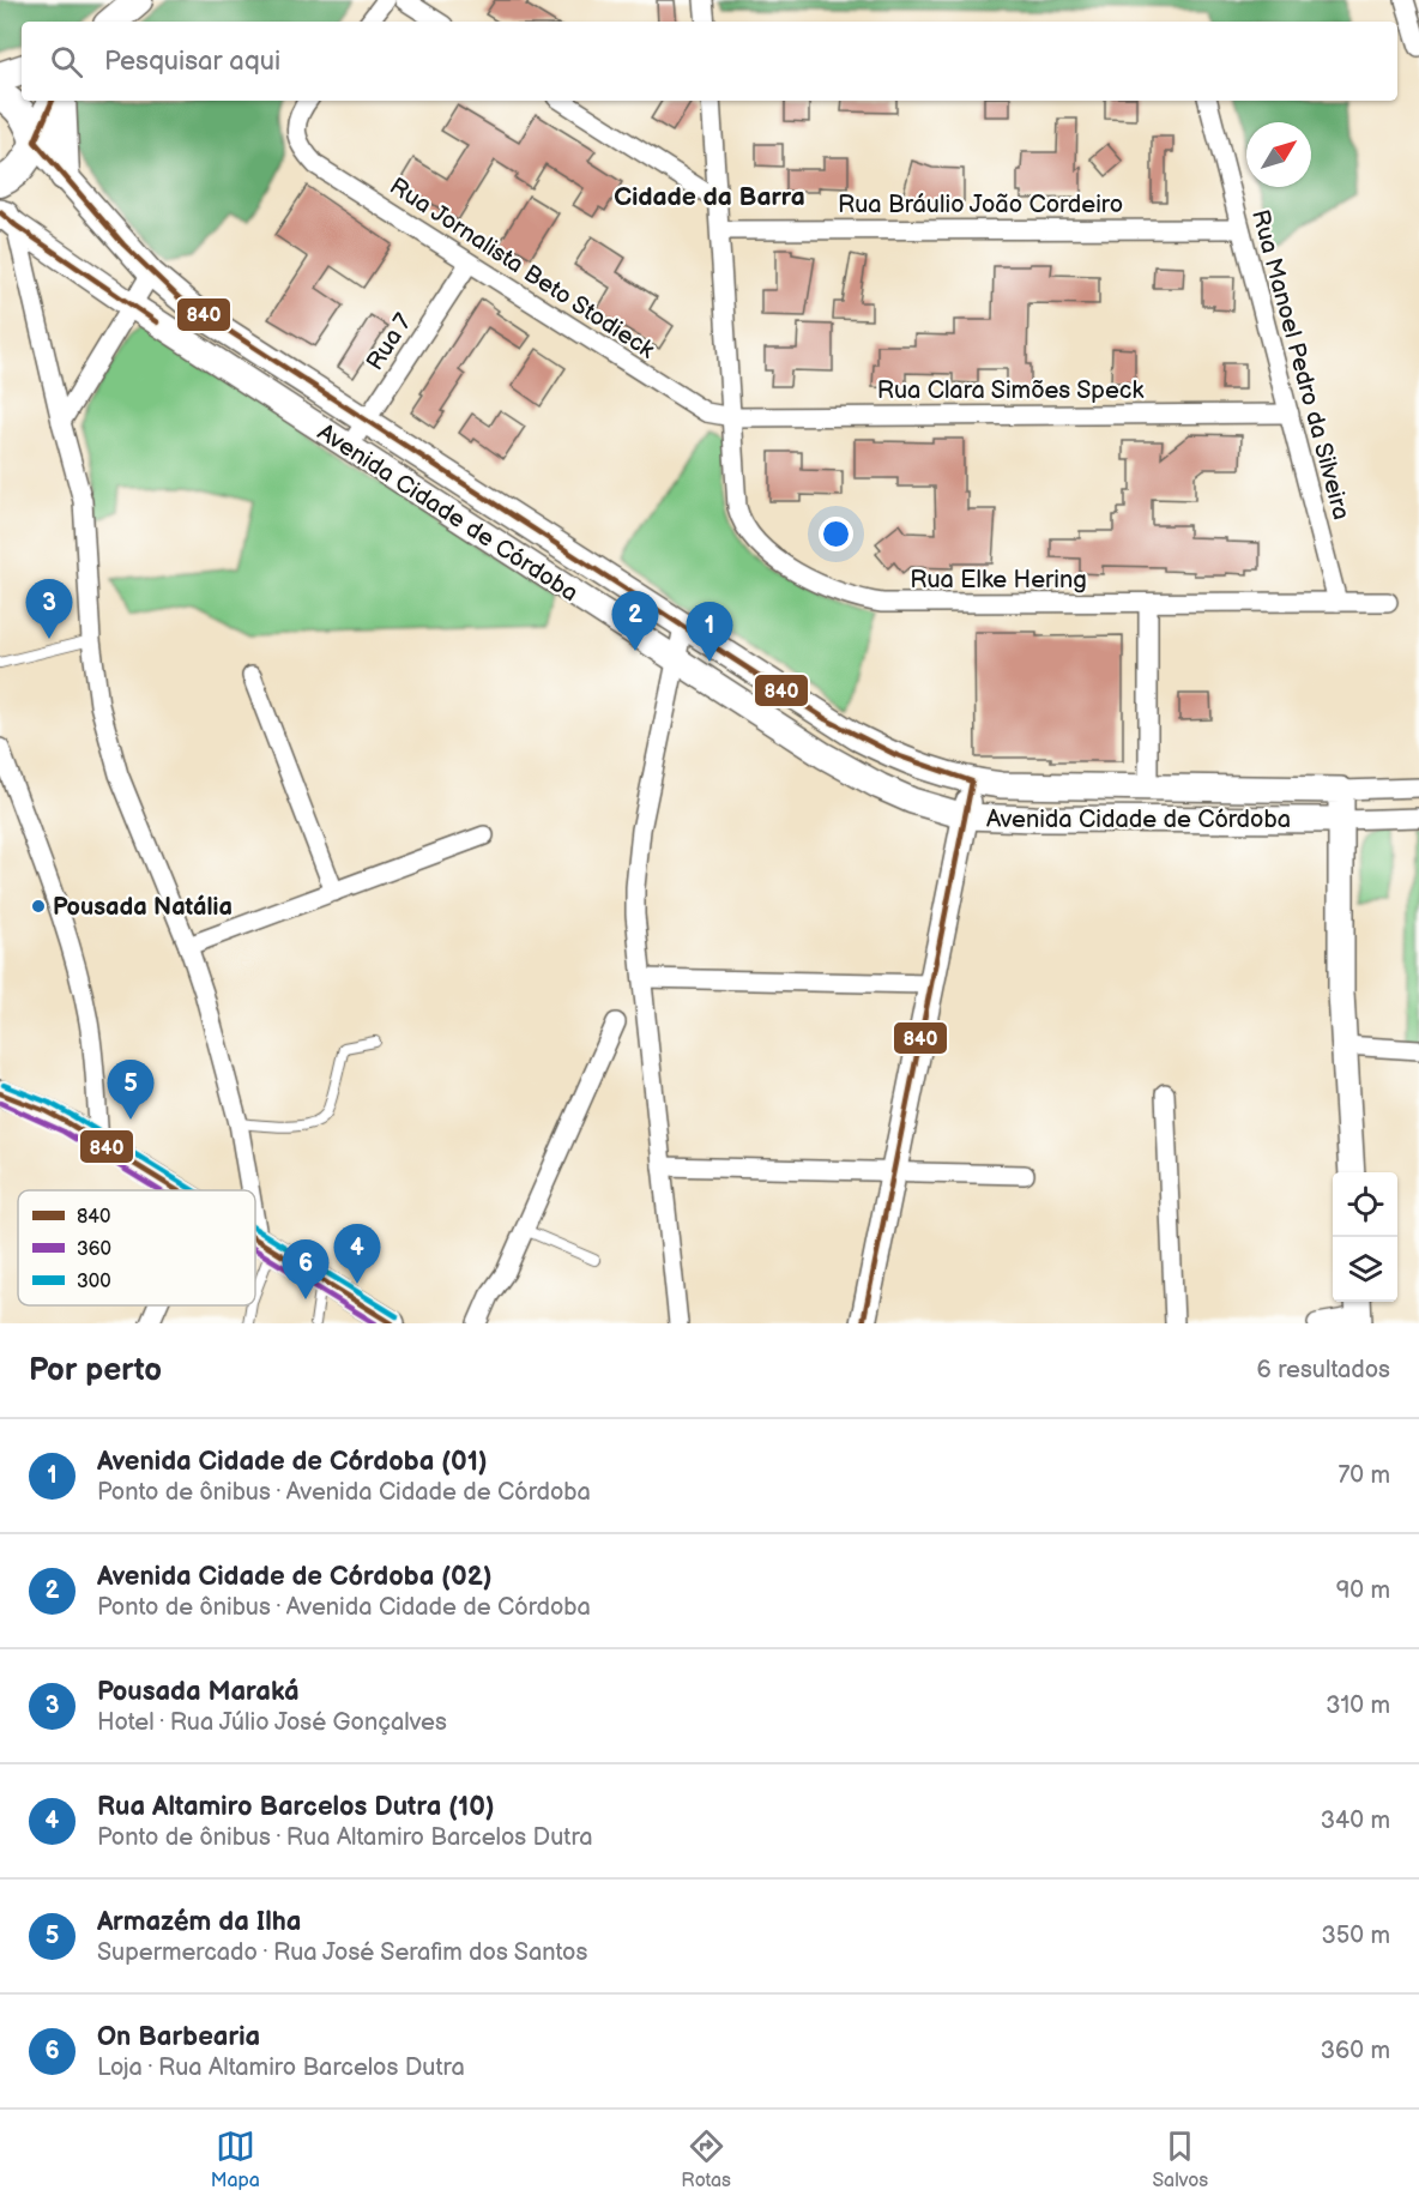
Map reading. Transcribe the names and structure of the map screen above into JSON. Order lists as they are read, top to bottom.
{
  "streets": {
    "street": [
      "Rua Bráulio João Cordeiro",
      "Rua Jornalista Beto Stodieck",
      "Rua 7",
      "Rua Manoel Pedro da Silveira",
      "Rua Clara Simões Speck",
      "Avenida Cidade de Córdoba",
      "Rua Elke Hering"
    ]
  },
  "crossings": [
    ["Rua Bráulio João Cordeiro", "Rua Manoel Pedro da Silveira"],
    ["Rua Bráulio João Cordeiro", "Rua Elke Hering"],
    ["Rua Jornalista Beto Stodieck", "Rua 7"],
    ["Rua Jornalista Beto Stodieck", "Rua Clara Simões Speck"],
    ["Rua Jornalista Beto Stodieck", "Rua Elke Hering"],
    ["Rua 7", "Avenida Cidade de Córdoba"],
    ["Rua Manoel Pedro da Silveira", "Rua Clara Simões Speck"],
    ["Rua Manoel Pedro da Silveira", "Rua Elke Hering"],
    ["Rua Clara Simões Speck", "Rua Elke Hering"]
  ],
  "districts": ["Cidade da Barra"],
  "places": ["Pousada Natália"],
  "lines": ["transit line 840", "transit line 300", "transit line 360"],
  "legend": ["840", "360", "300"],
  "north": "top right",
  "page": {
    "search": "Pesquisar aqui",
    "pins": [
      "3",
      "2",
      "1",
      "5",
      "4",
      "6"
    ],
    "heading": ["Por perto", "6 resultados"],
    "list": [
      {
        "mark": "1",
        "name": "Avenida Cidade de Córdoba (01)",
        "note": "Ponto de ônibus · Avenida Cidade de Córdoba",
        "value": "70 m"
      },
      {
        "mark": "2",
        "name": "Avenida Cidade de Córdoba (02)",
        "note": "Ponto de ônibus · Avenida Cidade de Córdoba",
        "value": "90 m"
      },
      {
        "mark": "3",
        "name": "Pousada Maraká",
        "note": "Hotel · Rua Júlio José Gonçalves",
        "value": "310 m"
      },
      {
        "mark": "4",
        "name": "Rua Altamiro Barcelos Dutra (10)",
        "note": "Ponto de ônibus · Rua Altamiro Barcelos Dutra",
        "value": "340 m"
      },
      {
        "mark": "5",
        "name": "Armazém da Ilha",
        "note": "Supermercado · Rua José Serafim dos Santos",
        "value": "350 m"
      },
      {
        "mark": "6",
        "name": "On Barbearia",
        "note": "Loja · Rua Altamiro Barcelos Dutra",
        "value": "360 m"
      }
    ],
    "nav": ["Mapa", "Rotas", "Salvos"]
  }
}
